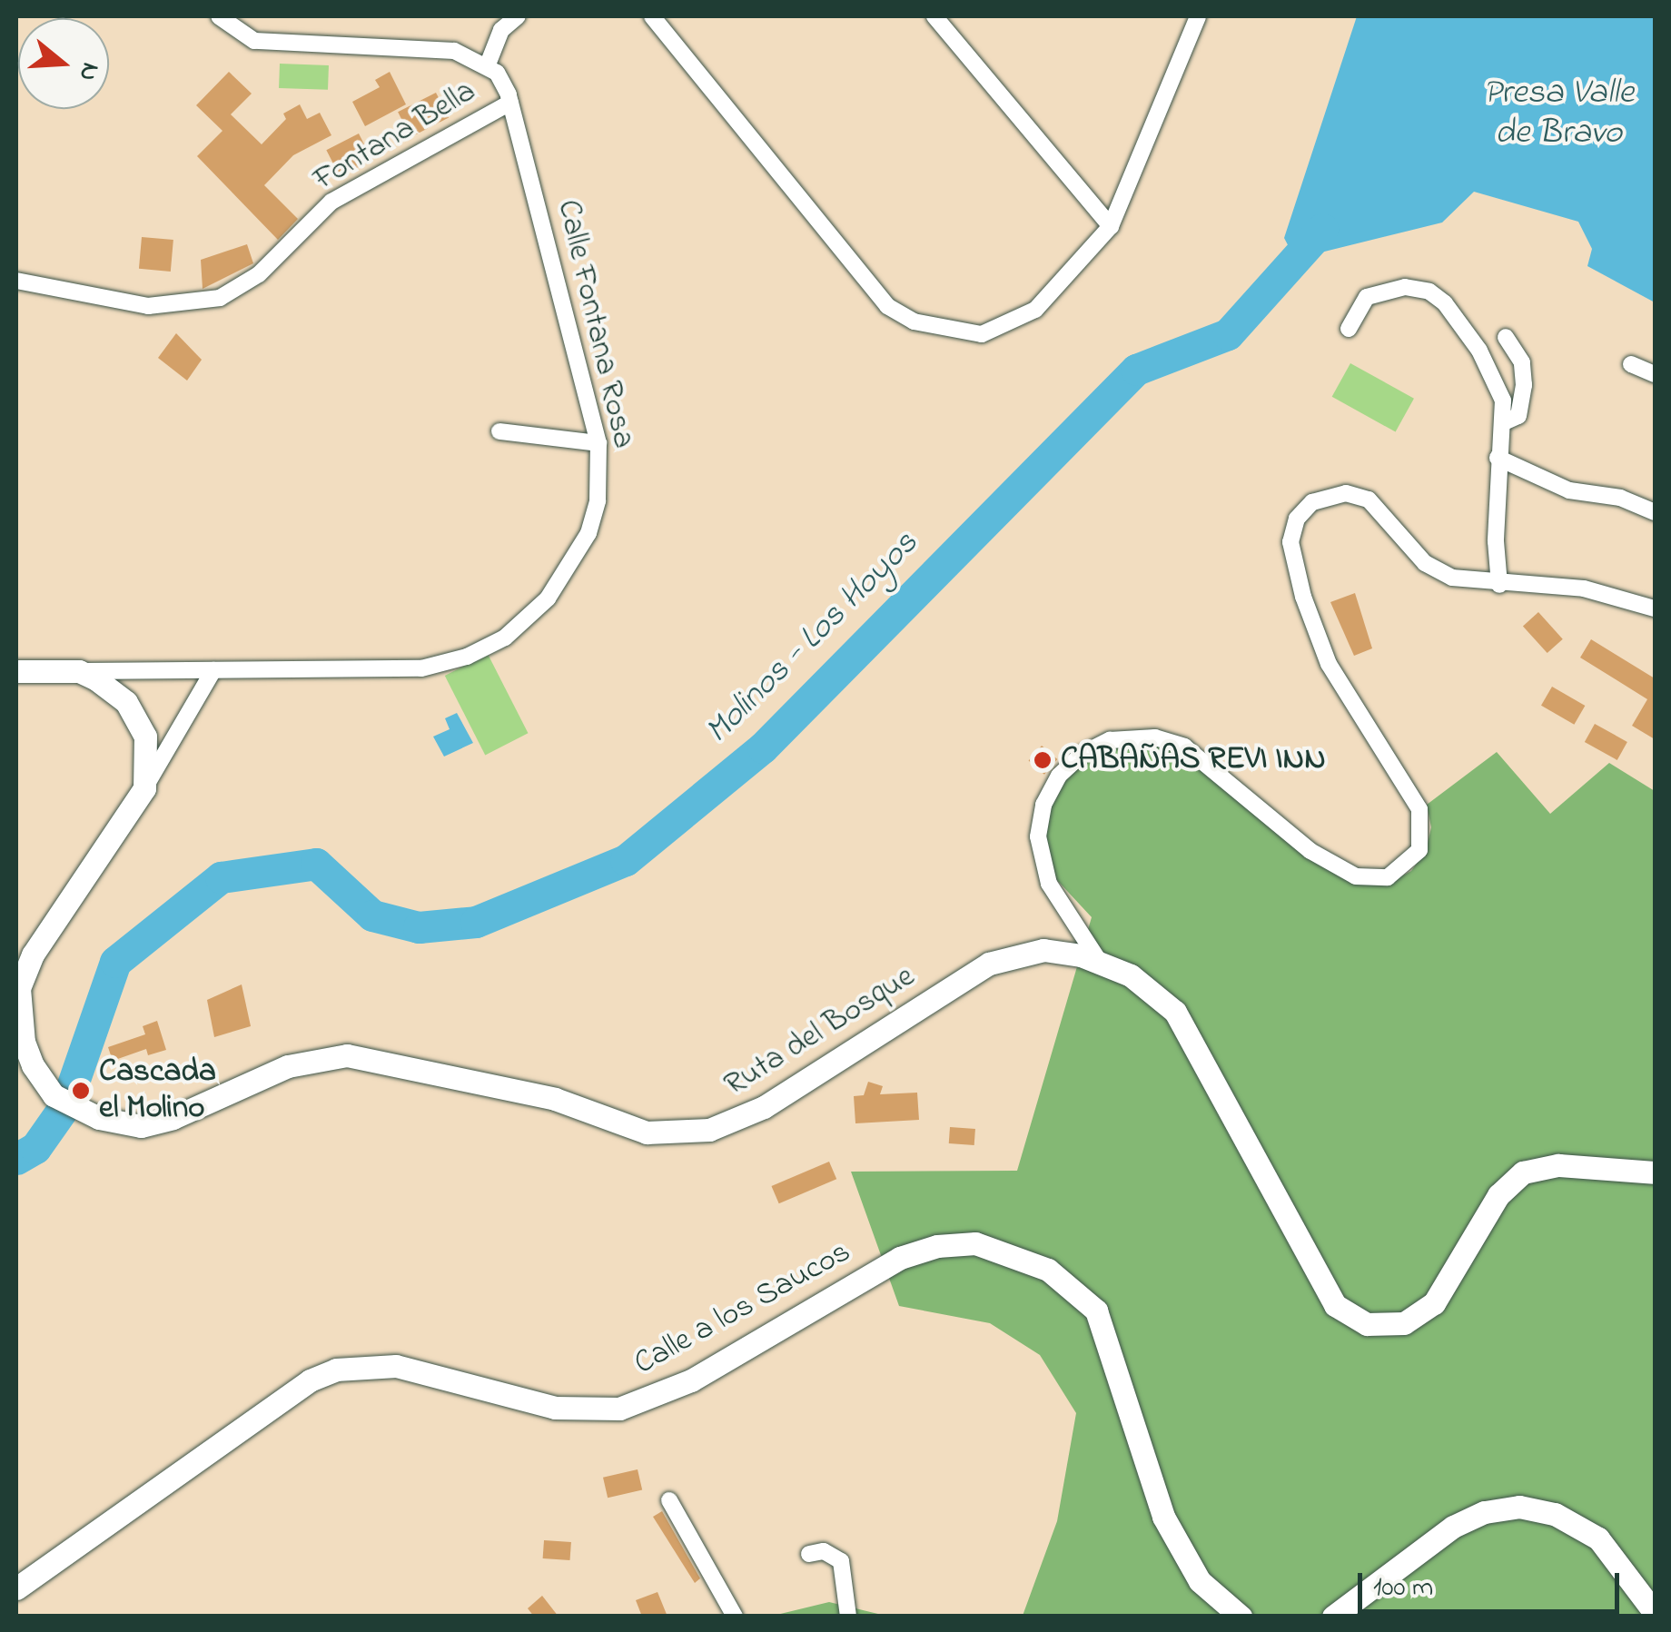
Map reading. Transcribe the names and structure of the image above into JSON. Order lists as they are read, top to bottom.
{
  "streets": {
    "street": [
      "Fontana Bella",
      "Calle Fontana Rosa",
      "Ruta del Bosque",
      "Calle a los Saucos"
    ]
  },
  "crossings": [
    ["Fontana Bella", "Calle Fontana Rosa"]
  ],
  "water": ["Presa Valle de Bravo", "Molinos - Los Hoyos"],
  "places": ["CABAÑAS REVI INN", "Cascada el Molino"],
  "scale_bar": "100 m",
  "north": "right"
}
